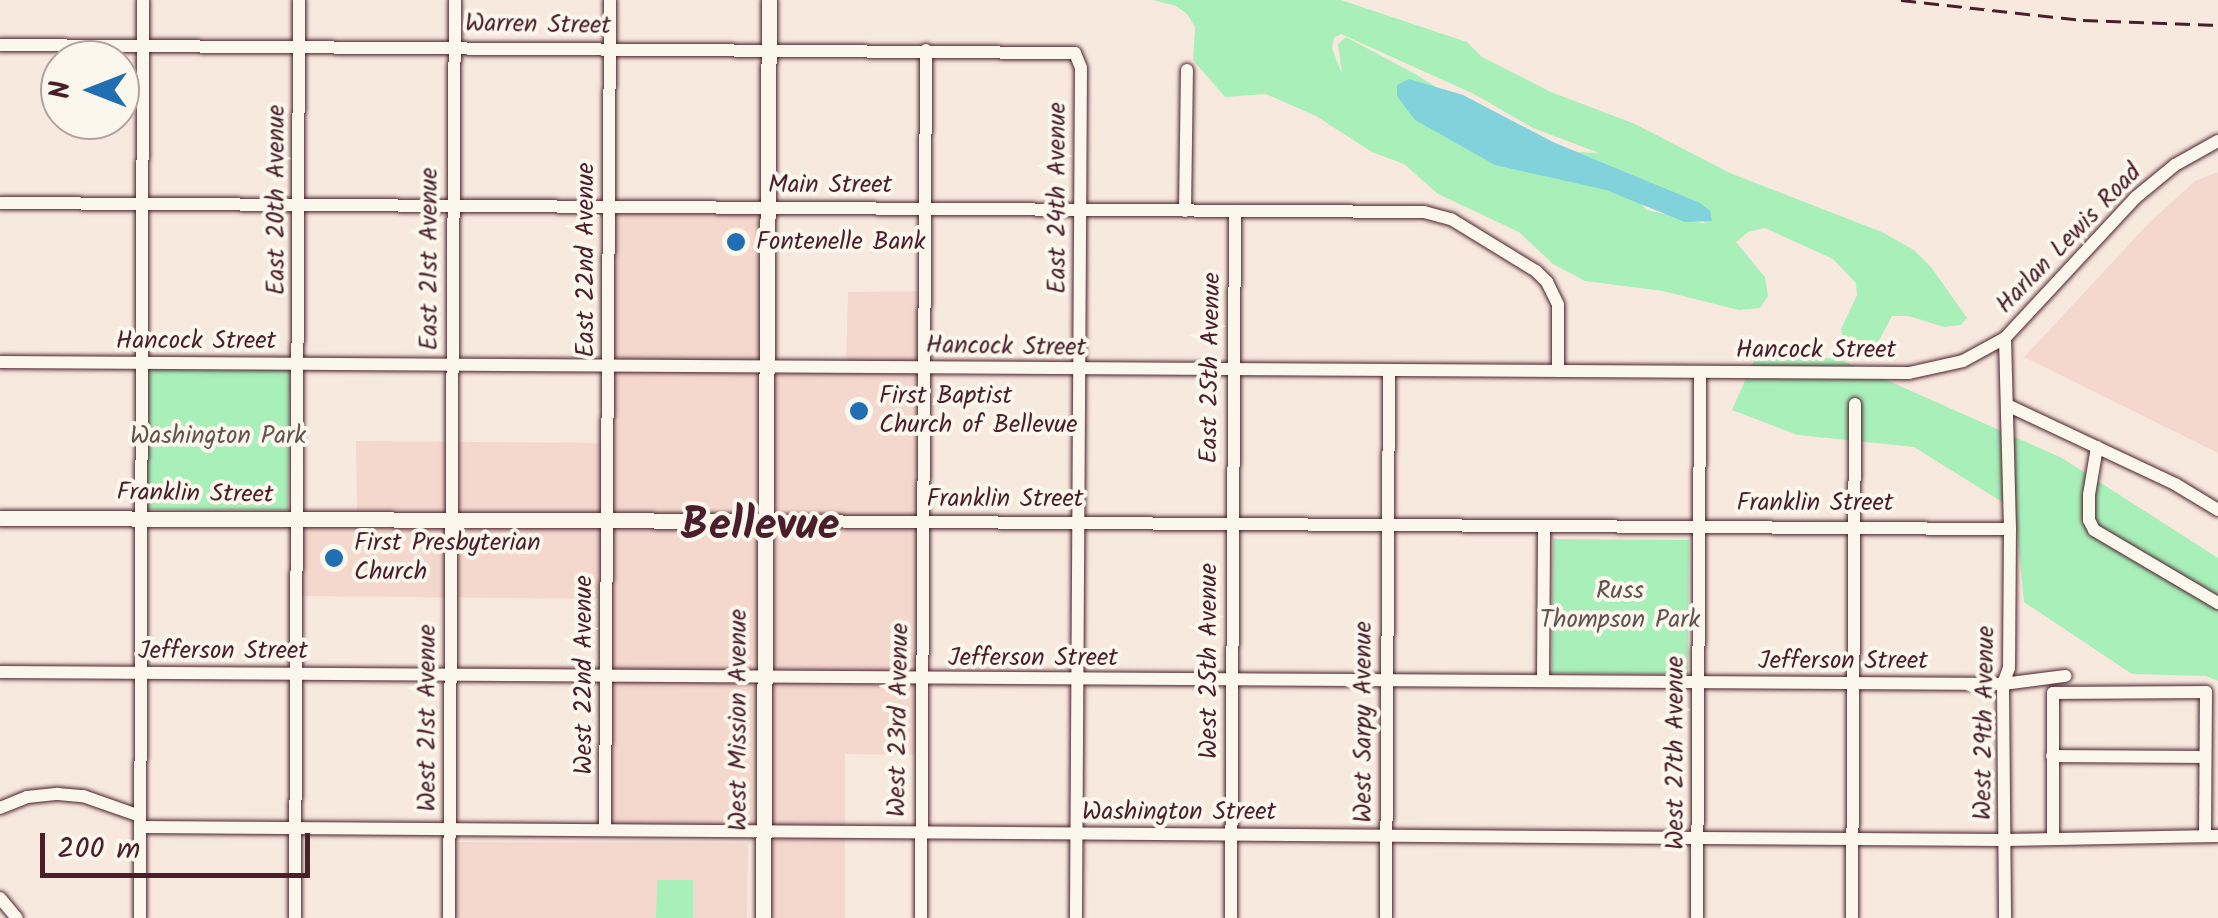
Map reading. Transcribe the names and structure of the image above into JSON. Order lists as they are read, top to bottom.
{
  "streets": {
    "main road": ["Franklin Street", "West Mission Avenue"],
    "street": [
      "Warren Street",
      "Main Street",
      "East 24th Avenue",
      "East 20th Avenue",
      "Harlan Lewis Road",
      "East 21st Avenue",
      "East 22nd Avenue",
      "Hancock Street",
      "East 25th Avenue",
      "Jefferson Street",
      "West 25th Avenue",
      "West 22nd Avenue",
      "West 21st Avenue",
      "West 23rd Avenue",
      "West Sarpy Avenue",
      "West 29th Avenue",
      "West 27th Avenue",
      "Washington Street"
    ]
  },
  "crossings": [
    ["Warren Street", "East 24th Avenue"],
    ["Warren Street", "East 20th Avenue"],
    ["Warren Street", "East 21st Avenue"],
    ["Warren Street", "East 22nd Avenue"],
    ["Warren Street", "West Mission Avenue"],
    ["Warren Street", "West 23rd Avenue"],
    ["Main Street", "East 24th Avenue"],
    ["Main Street", "East 20th Avenue"],
    ["Main Street", "East 21st Avenue"],
    ["Main Street", "East 22nd Avenue"],
    ["Main Street", "Hancock Street"],
    ["Main Street", "East 25th Avenue"],
    ["Main Street", "West Mission Avenue"],
    ["Main Street", "West 23rd Avenue"],
    ["East 24th Avenue", "Hancock Street"],
    ["East 24th Avenue", "Franklin Street"],
    ["East 24th Avenue", "Jefferson Street"],
    ["East 24th Avenue", "Washington Street"],
    ["East 20th Avenue", "Hancock Street"],
    ["East 20th Avenue", "Franklin Street"],
    ["East 20th Avenue", "Jefferson Street"],
    ["East 20th Avenue", "Washington Street"],
    ["Harlan Lewis Road", "Hancock Street"],
    ["Harlan Lewis Road", "West 29th Avenue"],
    ["East 21st Avenue", "Hancock Street"],
    ["East 21st Avenue", "Franklin Street"],
    ["East 21st Avenue", "West 21st Avenue"],
    ["East 22nd Avenue", "Hancock Street"],
    ["East 22nd Avenue", "Franklin Street"],
    ["East 22nd Avenue", "West 22nd Avenue"],
    ["Hancock Street", "East 25th Avenue"],
    ["Hancock Street", "West Mission Avenue"],
    ["Hancock Street", "West 23rd Avenue"],
    ["Hancock Street", "West Sarpy Avenue"],
    ["Hancock Street", "West 29th Avenue"],
    ["Hancock Street", "West 27th Avenue"],
    ["East 25th Avenue", "Franklin Street"],
    ["East 25th Avenue", "West 25th Avenue"],
    ["Franklin Street", "West 25th Avenue"],
    ["Franklin Street", "West 22nd Avenue"],
    ["Franklin Street", "West 21st Avenue"],
    ["Franklin Street", "West Mission Avenue"],
    ["Franklin Street", "West 23rd Avenue"],
    ["Franklin Street", "West Sarpy Avenue"],
    ["Franklin Street", "West 29th Avenue"],
    ["Franklin Street", "West 27th Avenue"],
    ["Jefferson Street", "West 25th Avenue"],
    ["Jefferson Street", "West 22nd Avenue"],
    ["Jefferson Street", "West 21st Avenue"],
    ["Jefferson Street", "West Mission Avenue"],
    ["Jefferson Street", "West 23rd Avenue"],
    ["Jefferson Street", "West Sarpy Avenue"],
    ["Jefferson Street", "West 29th Avenue"],
    ["Jefferson Street", "West 27th Avenue"],
    ["West 25th Avenue", "Washington Street"],
    ["West 22nd Avenue", "Washington Street"],
    ["West 21st Avenue", "Washington Street"],
    ["West Mission Avenue", "Washington Street"],
    ["West 23rd Avenue", "Washington Street"],
    ["West Sarpy Avenue", "Washington Street"],
    ["West 29th Avenue", "Washington Street"],
    ["West 27th Avenue", "Washington Street"]
  ],
  "districts": ["Bellevue"],
  "parks": ["Washington Park", "Russ Thompson Park"],
  "places": ["Fontenelle Bank", "First Baptist Church of Bellevue", "First Presbyterian Church"],
  "scale_bar": "200 m",
  "north": "left"
}
